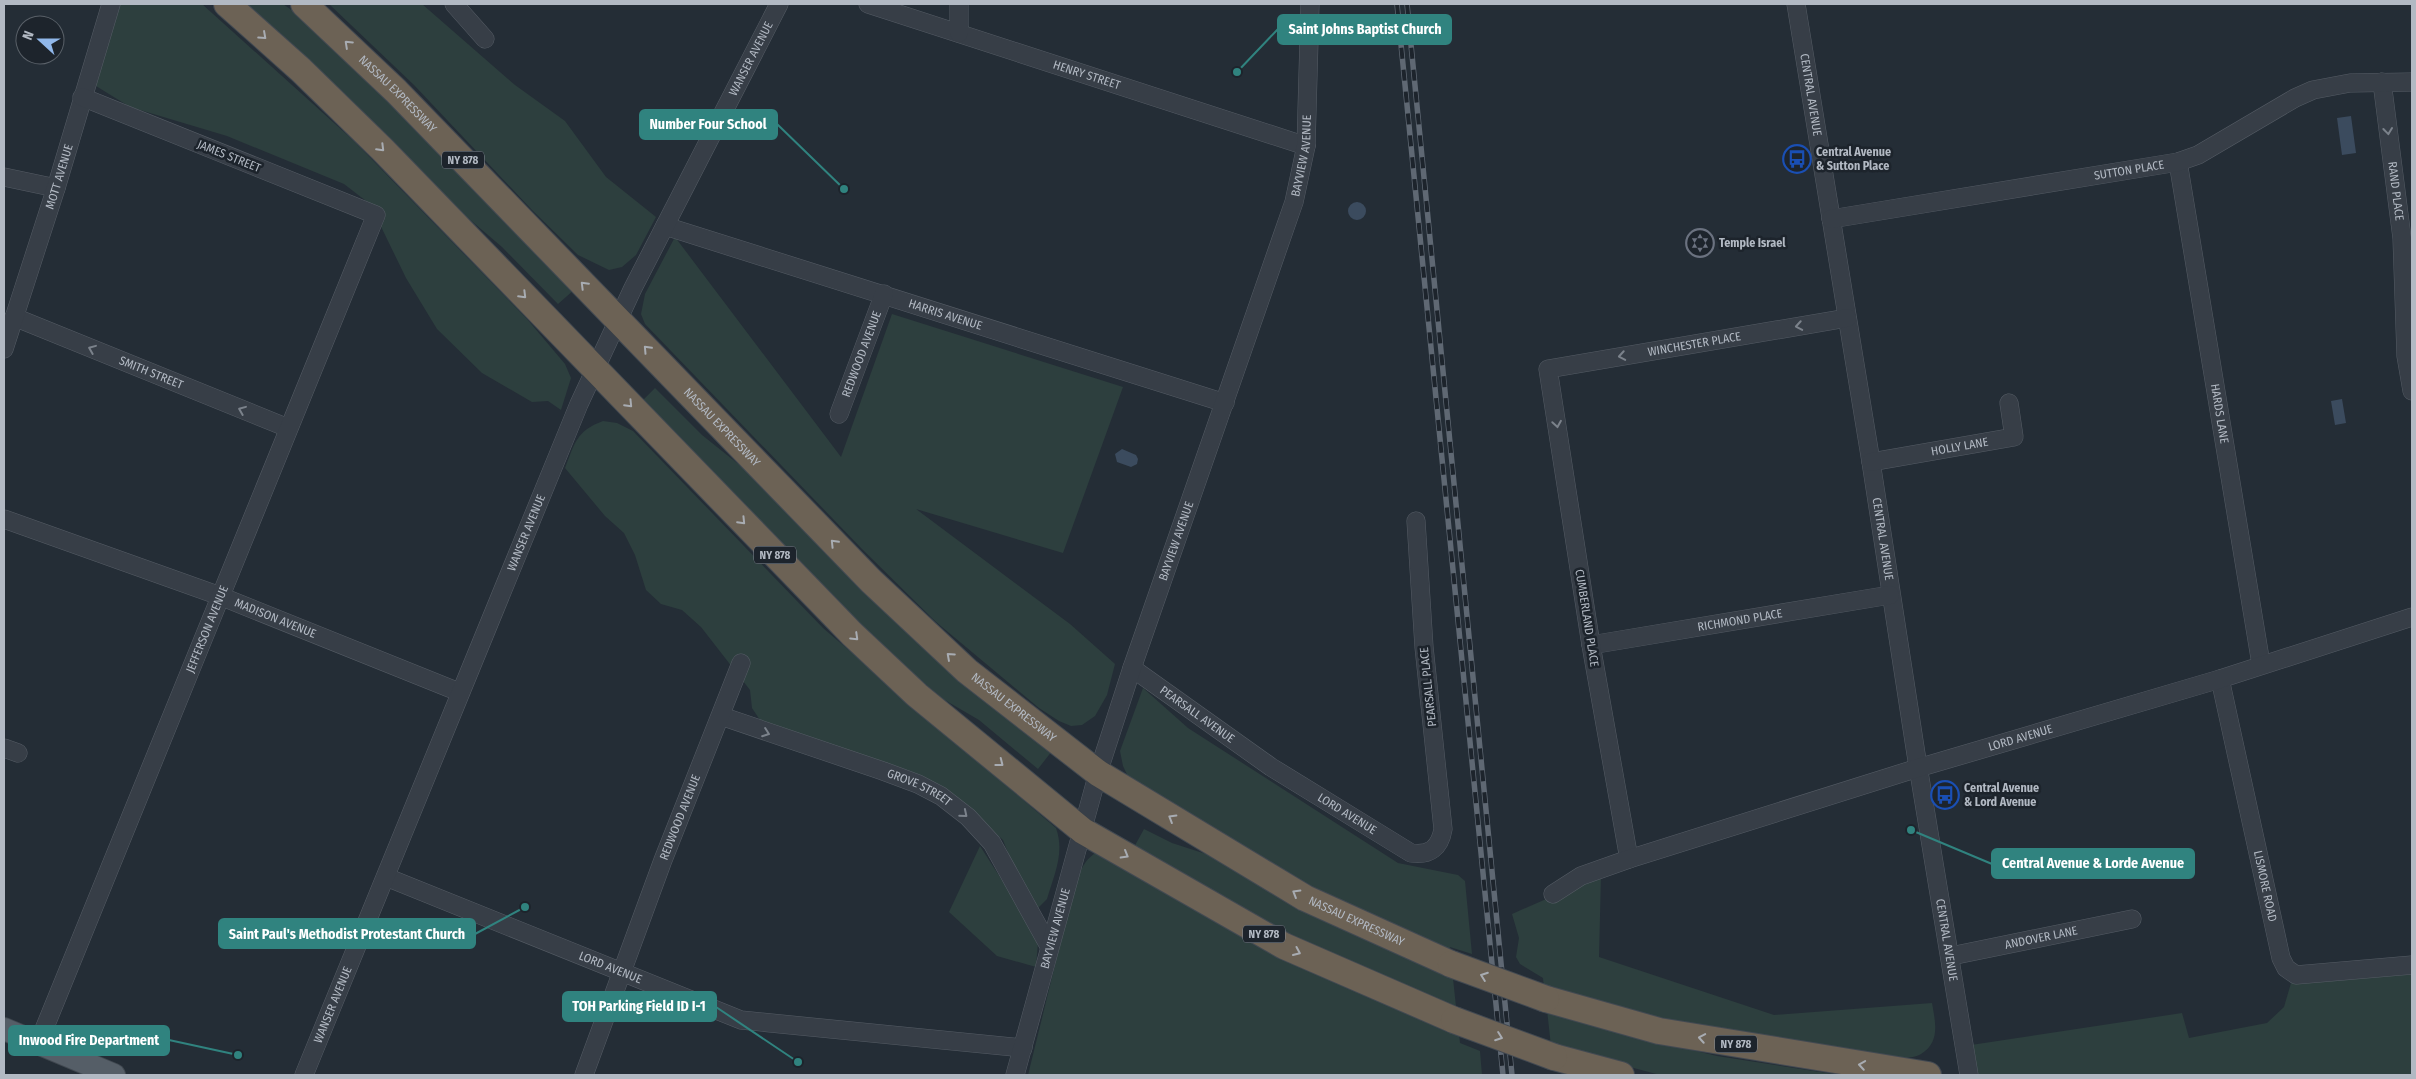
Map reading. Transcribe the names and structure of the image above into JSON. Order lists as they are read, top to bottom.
{
  "streets": {
    "highway": ["NASSAU EXPRESSWAY", "NY 878"],
    "street": [
      "WANSER AVENUE",
      "HENRY STREET",
      "CENTRAL AVENUE",
      "JAMES STREET",
      "BAYVIEW AVENUE",
      "SUTTON PLACE",
      "MOTT AVENUE",
      "RAND PLACE",
      "HARRIS AVENUE",
      "WINCHESTER PLACE",
      "REDWOOD AVENUE",
      "SMITH STREET",
      "HARDS LANE",
      "HOLLY LANE",
      "MADISON AVENUE",
      "CUMBERLAND PLACE",
      "RICHMOND PLACE",
      "JEFFERSON AVENUE",
      "PEARSALL PLACE",
      "PEARSALL AVENUE",
      "LORD AVENUE",
      "GROVE STREET",
      "LISMORE ROAD",
      "ANDOVER LANE"
    ]
  },
  "crossings": [
    ["WANSER AVENUE", "NASSAU EXPRESSWAY"],
    ["WANSER AVENUE", "NY 878"],
    ["WANSER AVENUE", "HARRIS AVENUE"],
    ["WANSER AVENUE", "MADISON AVENUE"],
    ["WANSER AVENUE", "LORD AVENUE"],
    ["HENRY STREET", "BAYVIEW AVENUE"],
    ["NASSAU EXPRESSWAY", "BAYVIEW AVENUE"],
    ["CENTRAL AVENUE", "SUTTON PLACE"],
    ["CENTRAL AVENUE", "WINCHESTER PLACE"],
    ["CENTRAL AVENUE", "HOLLY LANE"],
    ["CENTRAL AVENUE", "RICHMOND PLACE"],
    ["CENTRAL AVENUE", "LORD AVENUE"],
    ["CENTRAL AVENUE", "ANDOVER LANE"],
    ["JAMES STREET", "MOTT AVENUE"],
    ["JAMES STREET", "JEFFERSON AVENUE"],
    ["BAYVIEW AVENUE", "NY 878"],
    ["BAYVIEW AVENUE", "HARRIS AVENUE"],
    ["BAYVIEW AVENUE", "PEARSALL AVENUE"],
    ["BAYVIEW AVENUE", "LORD AVENUE"],
    ["BAYVIEW AVENUE", "GROVE STREET"],
    ["SUTTON PLACE", "RAND PLACE"],
    ["SUTTON PLACE", "HARDS LANE"],
    ["MOTT AVENUE", "SMITH STREET"],
    ["HARRIS AVENUE", "REDWOOD AVENUE"],
    ["WINCHESTER PLACE", "CUMBERLAND PLACE"],
    ["REDWOOD AVENUE", "LORD AVENUE"],
    ["REDWOOD AVENUE", "GROVE STREET"],
    ["SMITH STREET", "JEFFERSON AVENUE"],
    ["HARDS LANE", "LORD AVENUE"],
    ["MADISON AVENUE", "JEFFERSON AVENUE"],
    ["CUMBERLAND PLACE", "RICHMOND PLACE"],
    ["CUMBERLAND PLACE", "LORD AVENUE"],
    ["PEARSALL PLACE", "LORD AVENUE"],
    ["PEARSALL AVENUE", "LORD AVENUE"],
    ["LORD AVENUE", "LISMORE ROAD"]
  ],
  "one_way": [
    "RAND PLACE",
    "WINCHESTER PLACE",
    "SMITH STREET",
    "CUMBERLAND PLACE",
    "GROVE STREET"
  ],
  "places": {
    "other": [
      "Saint Johns Baptist Church",
      "Number Four School",
      "Central Avenue & Lorde Avenue",
      "Saint Paul's Methodist Protestant Church",
      "Inwood Fire Department",
      "TOH Parking Field ID I-1"
    ],
    "bus stop": ["Central Avenue & Sutton Place", "Central Avenue & Lord Avenue"],
    "synagogue": ["Temple Israel"]
  },
  "north": "left"
}
